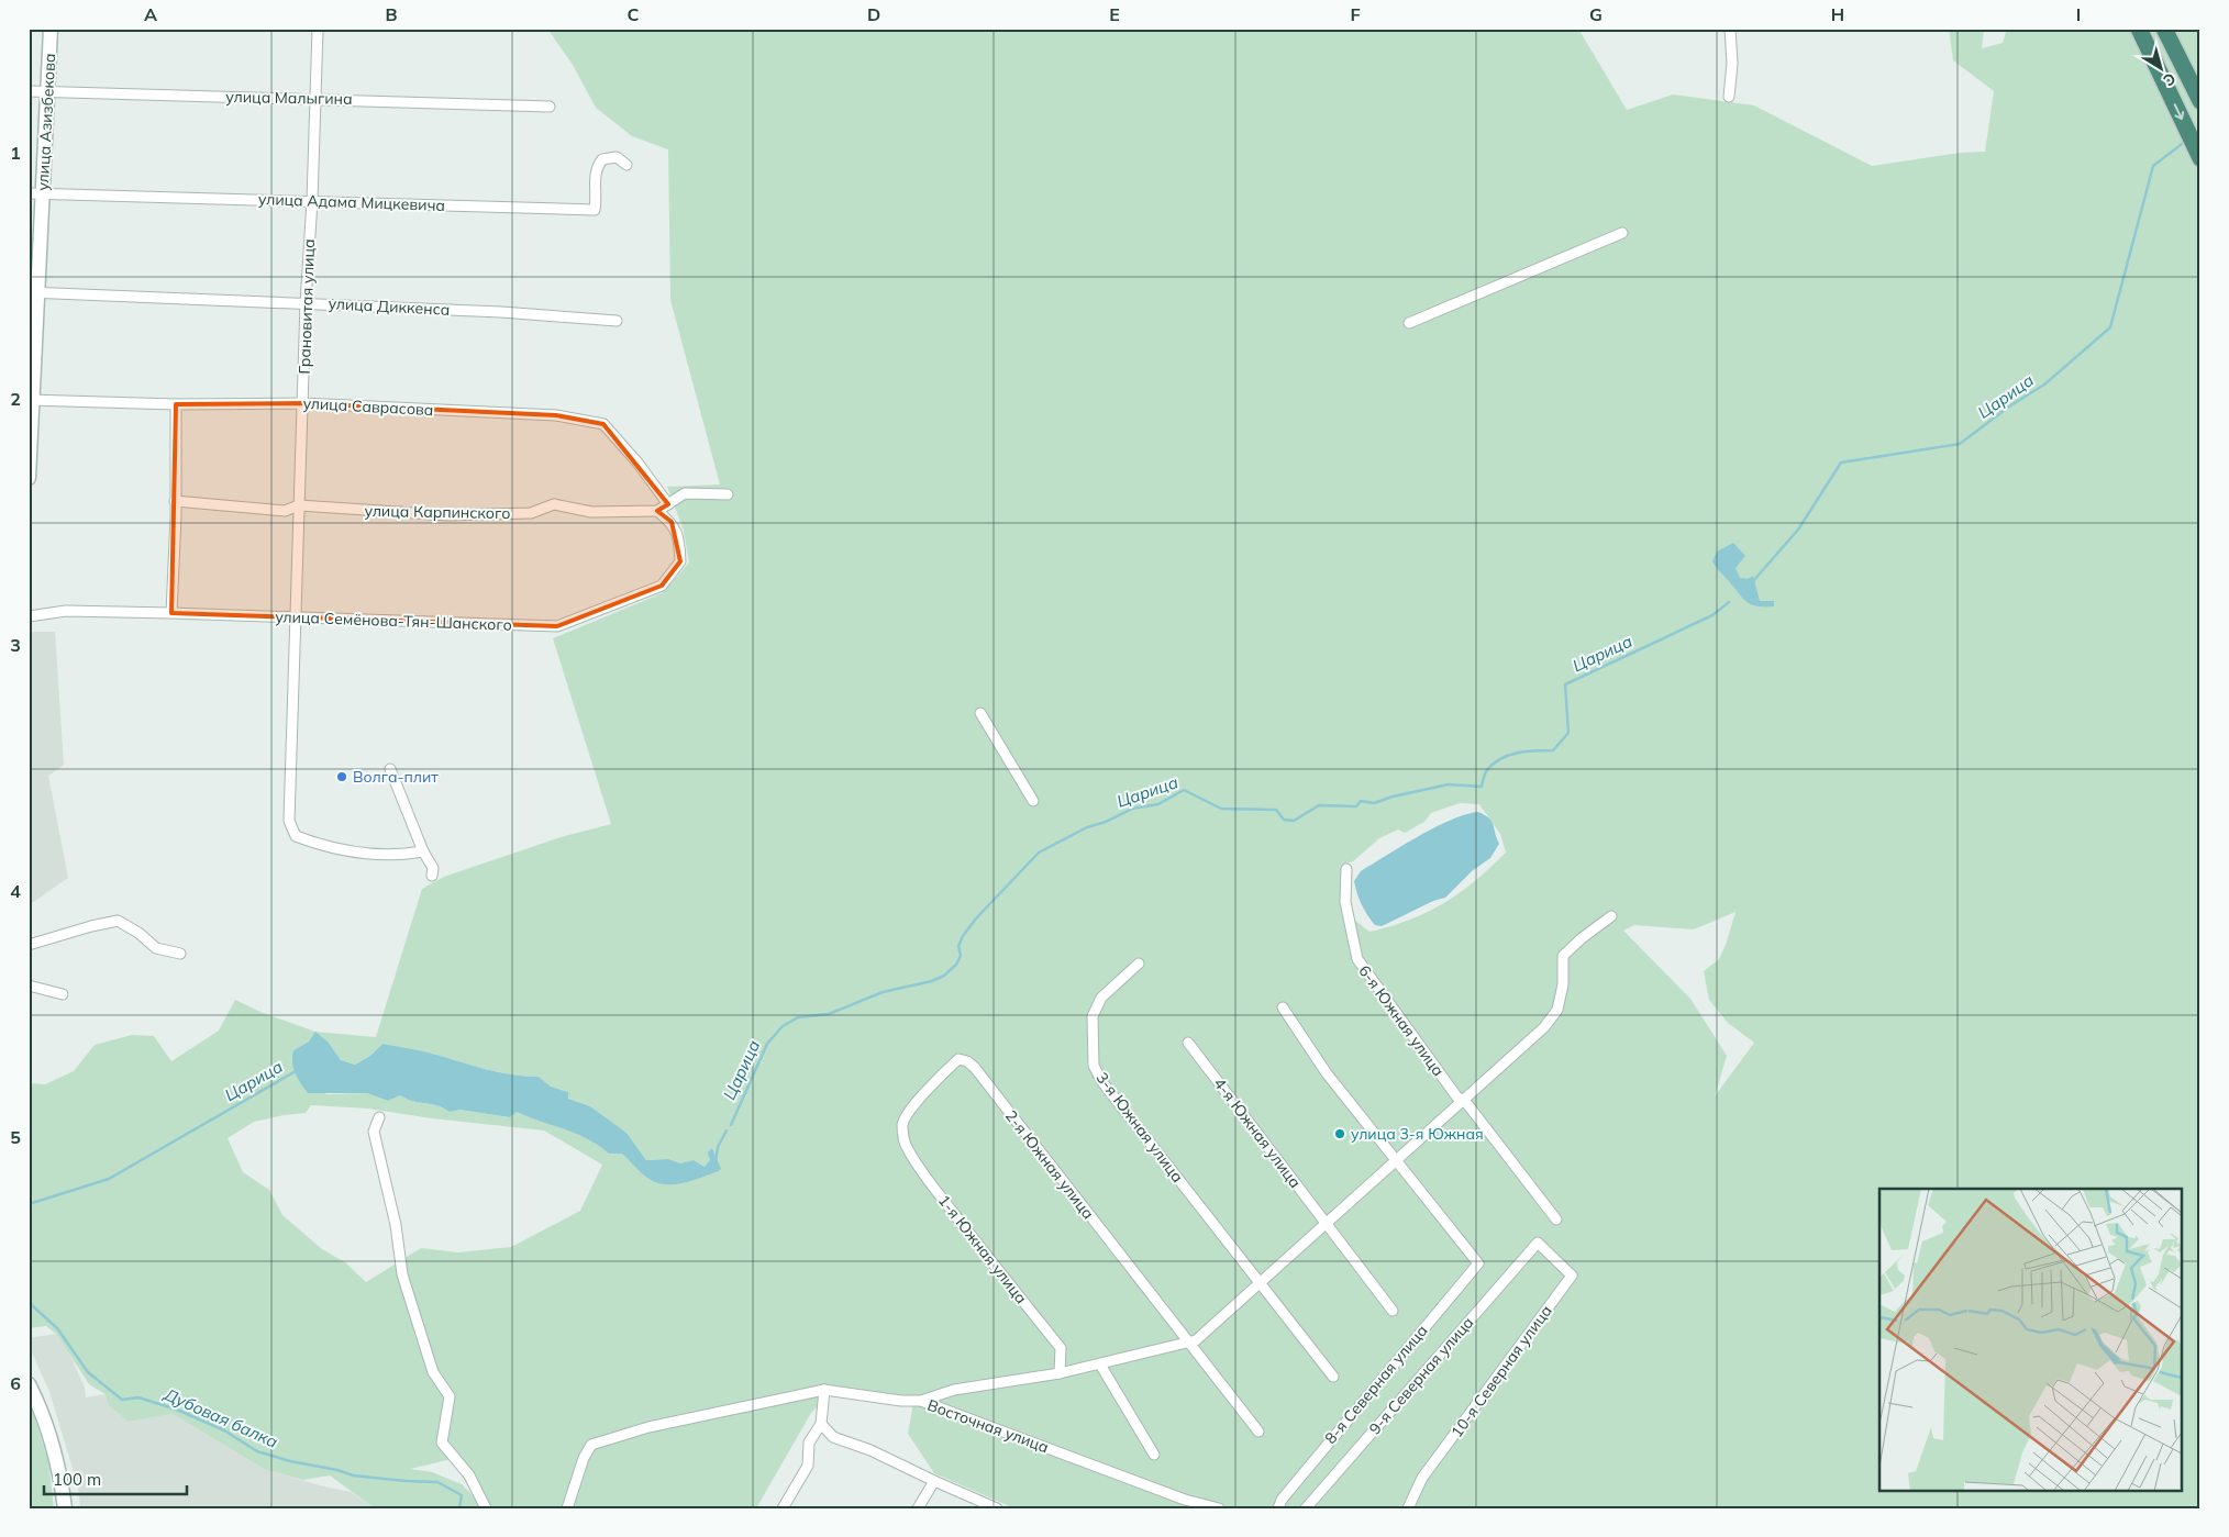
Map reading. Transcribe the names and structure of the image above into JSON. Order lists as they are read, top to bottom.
{
  "streets": {
    "main road": ["улица Азизбекова"],
    "street": [
      "улица Малыгина",
      "улица Адама Мицкевича",
      "Грановитая улица",
      "улица Диккенса",
      "улица Саврасова",
      "улица Карпинского",
      "улица Семёнова-Тян-Шанского",
      "6-я Южная улица",
      "3-я Южная улица",
      "4-я Южная улица",
      "2-я Южная улица",
      "1-я Южная улица",
      "10-я Северная улица",
      "9-я Северная улица",
      "8-я Северная улица",
      "Восточная улица"
    ]
  },
  "crossings": [
    ["улица Малыгина", "улица Азизбекова"],
    ["улица Малыгина", "Грановитая улица"],
    ["улица Азизбекова", "улица Адама Мицкевича"],
    ["улица Азизбекова", "улица Диккенса"],
    ["улица Азизбекова", "улица Саврасова"],
    ["улица Адама Мицкевича", "Грановитая улица"],
    ["Грановитая улица", "улица Диккенса"],
    ["Грановитая улица", "улица Саврасова"],
    ["Грановитая улица", "улица Карпинского"],
    ["Грановитая улица", "улица Семёнова-Тян-Шанского"],
    ["улица Карпинского", "улица Семёнова-Тян-Шанского"],
    ["2-я Южная улица", "1-я Южная улица"],
    ["10-я Северная улица", "9-я Северная улица"]
  ],
  "water": ["Царица", "Дубовая балка"],
  "places": ["Волга-плит", "улица 3-я Южная"],
  "scale_bar": "100 m",
  "north": "bottom right",
  "grid": {
    "columns": [
      "A",
      "B",
      "C",
      "D",
      "E",
      "F",
      "G",
      "H",
      "I"
    ],
    "rows": [
      "1",
      "2",
      "3",
      "4",
      "5",
      "6"
    ]
  }
}
